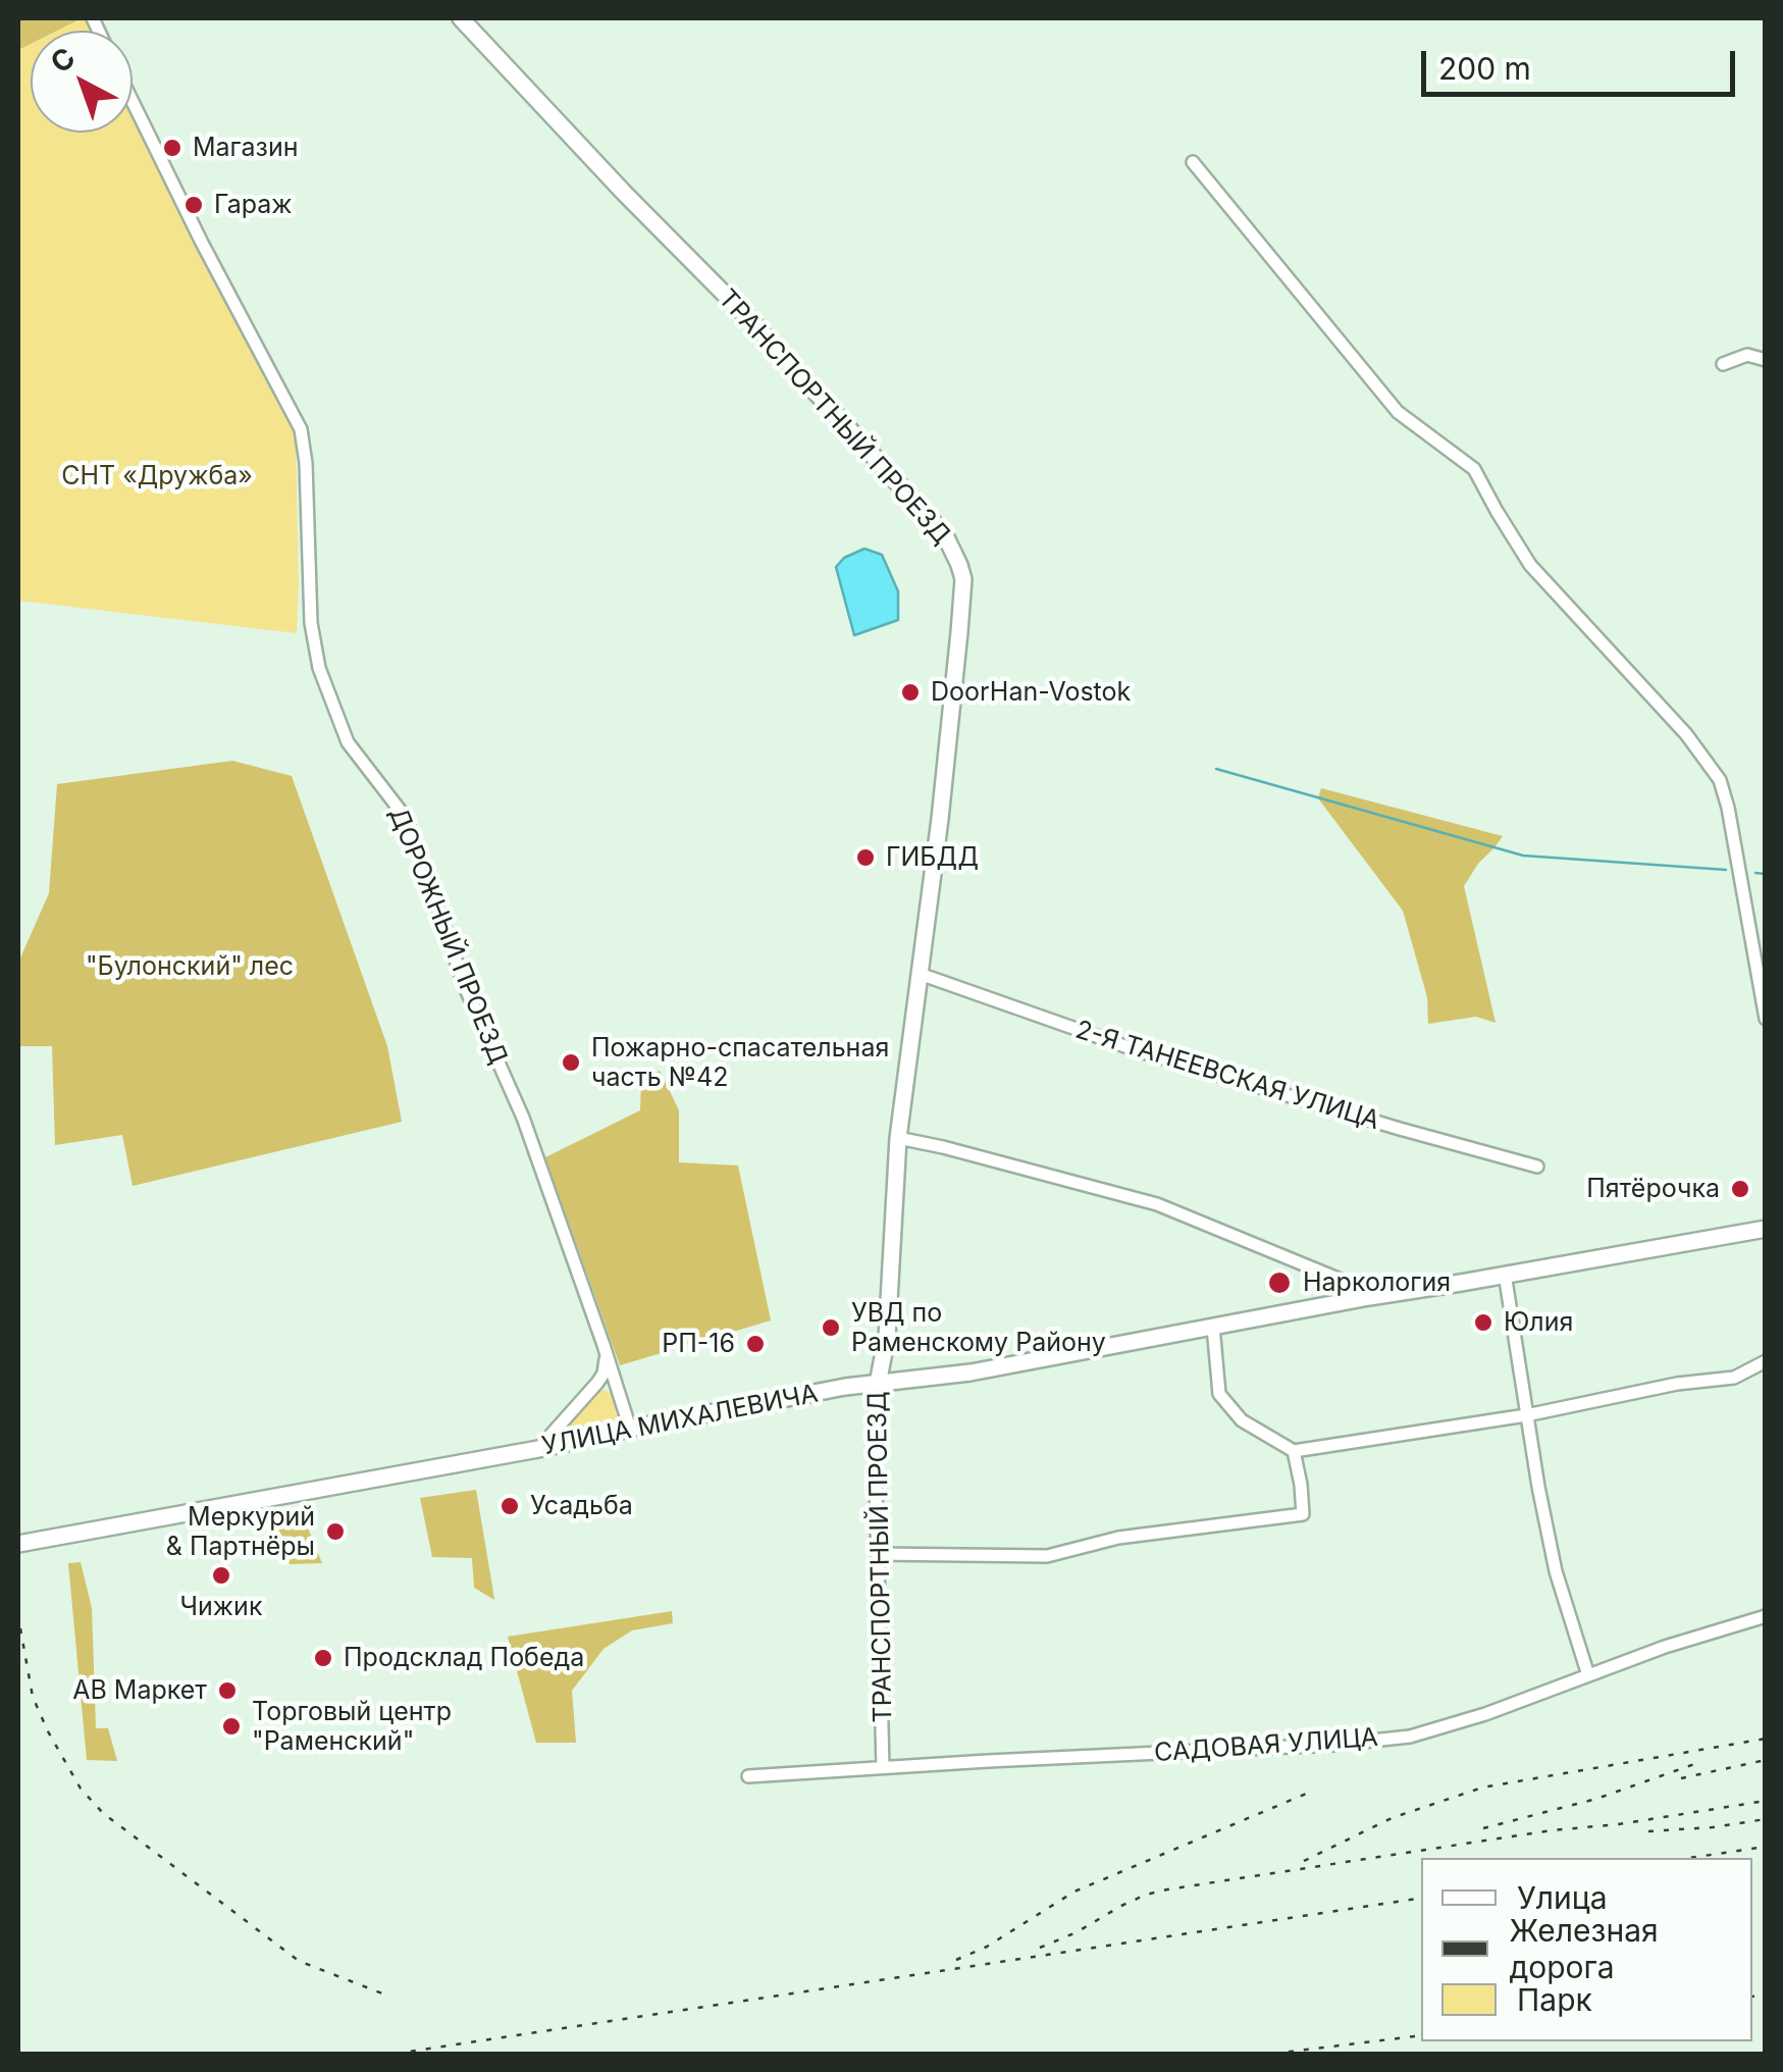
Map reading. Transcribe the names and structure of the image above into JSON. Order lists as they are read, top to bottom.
{
  "streets": {
    "main road": ["ТРАНСПОРТНЫЙ ПРОЕЗД", "УЛИЦА МИХАЛЕВИЧА"],
    "street": ["ДОРОЖНЫЙ ПРОЕЗД", "2-Я ТАНЕЕВСКАЯ УЛИЦА", "САДОВАЯ УЛИЦА"]
  },
  "crossings": [
    ["ТРАНСПОРТНЫЙ ПРОЕЗД", "2-Я ТАНЕЕВСКАЯ УЛИЦА"],
    ["ТРАНСПОРТНЫЙ ПРОЕЗД", "УЛИЦА МИХАЛЕВИЧА"],
    ["ТРАНСПОРТНЫЙ ПРОЕЗД", "САДОВАЯ УЛИЦА"],
    ["ДОРОЖНЫЙ ПРОЕЗД", "УЛИЦА МИХАЛЕВИЧА"]
  ],
  "parks": ["СНТ «Дружба»", "\"Булонский\" лес"],
  "places": [
    "Магазин",
    "Гараж",
    "DoorHan-Vostok",
    "ГИБДД",
    "Пожарно-спасательная часть №42",
    "Пятёрочка",
    "Наркология",
    "Юлия",
    "УВД по Раменскому Району",
    "РП-16",
    "Усадьба",
    "Меркурий & Партнёры",
    "Чижик",
    "Продсклад Победа",
    "АВ Маркет",
    "Торговый центр \"Раменский\""
  ],
  "legend": ["Улица", "Железная дорога", "Парк"],
  "scale_bar": "200 m",
  "north": "top left"
}
